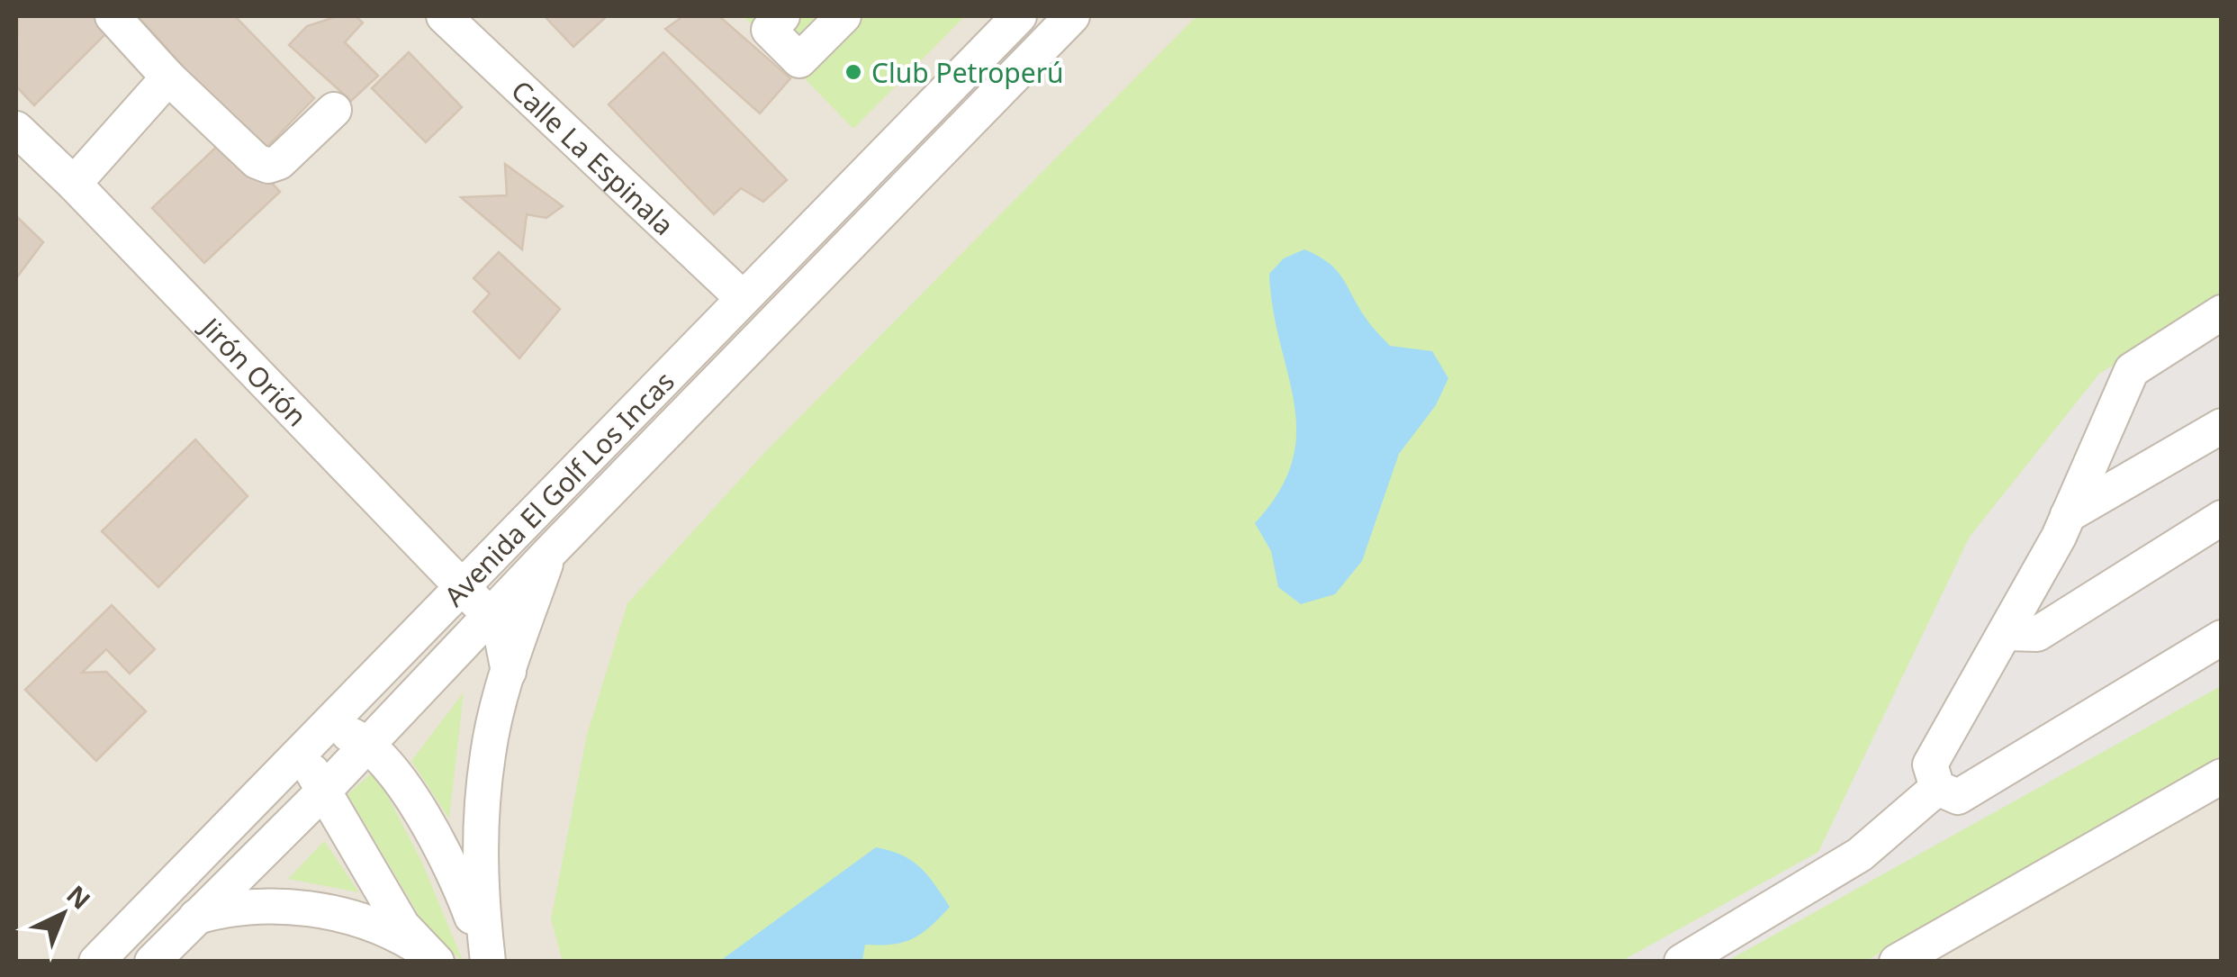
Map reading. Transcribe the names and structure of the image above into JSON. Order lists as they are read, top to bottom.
{
  "streets": {
    "street": ["Calle La Espinala", "Jirón Orión", "Avenida El Golf Los Incas"]
  },
  "crossings": [
    ["Calle La Espinala", "Avenida El Golf Los Incas"],
    ["Jirón Orión", "Avenida El Golf Los Incas"]
  ],
  "places": ["Club Petroperú"],
  "north": "top right"
}
